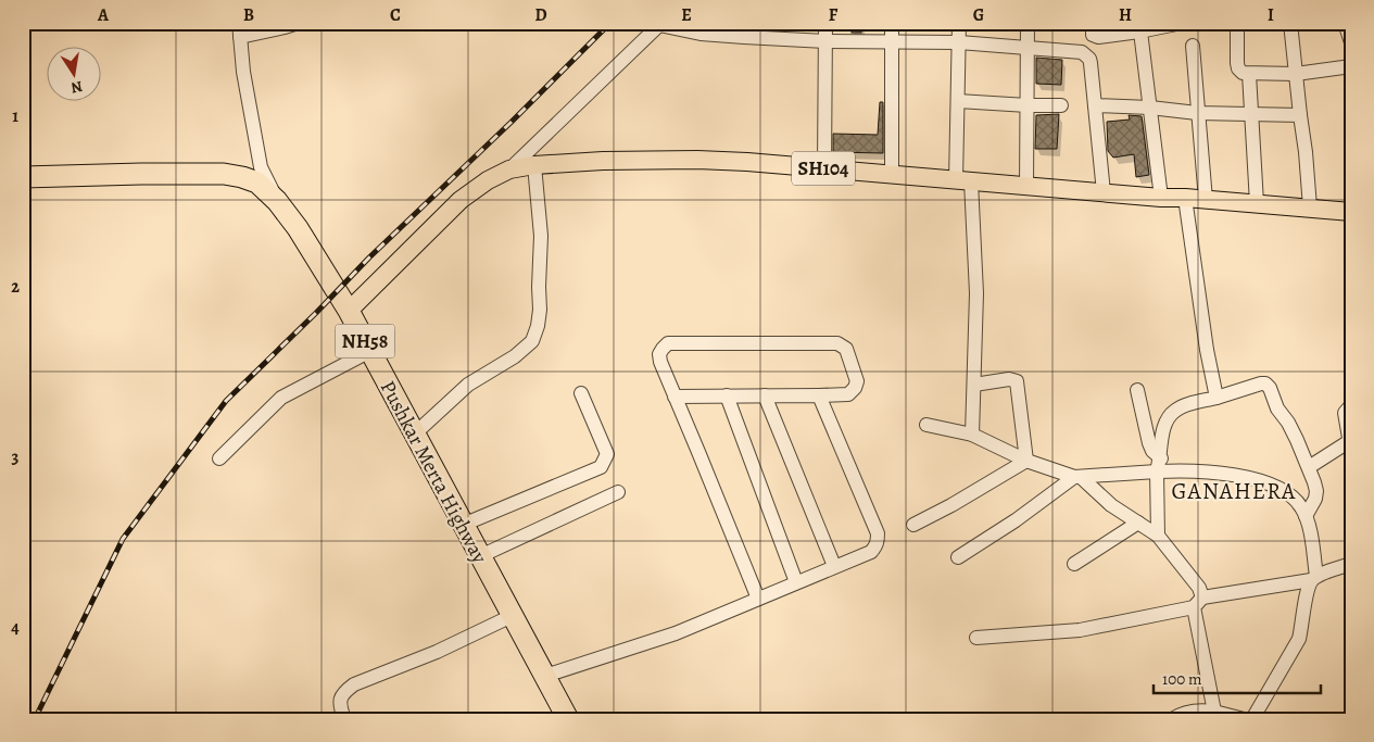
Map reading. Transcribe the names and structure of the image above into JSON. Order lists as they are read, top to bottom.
{
  "streets": {
    "highway": ["NH58", "Pushkar Merta Highway"],
    "main road": ["SH104"]
  },
  "crossings": [
    ["SH104", "Pushkar Merta Highway"]
  ],
  "districts": ["GANAHERA"],
  "scale_bar": "100 m",
  "north": "bottom",
  "grid": {
    "columns": [
      "A",
      "B",
      "C",
      "D",
      "E",
      "F",
      "G",
      "H",
      "I"
    ],
    "rows": [
      "1",
      "2",
      "3",
      "4"
    ]
  }
}
